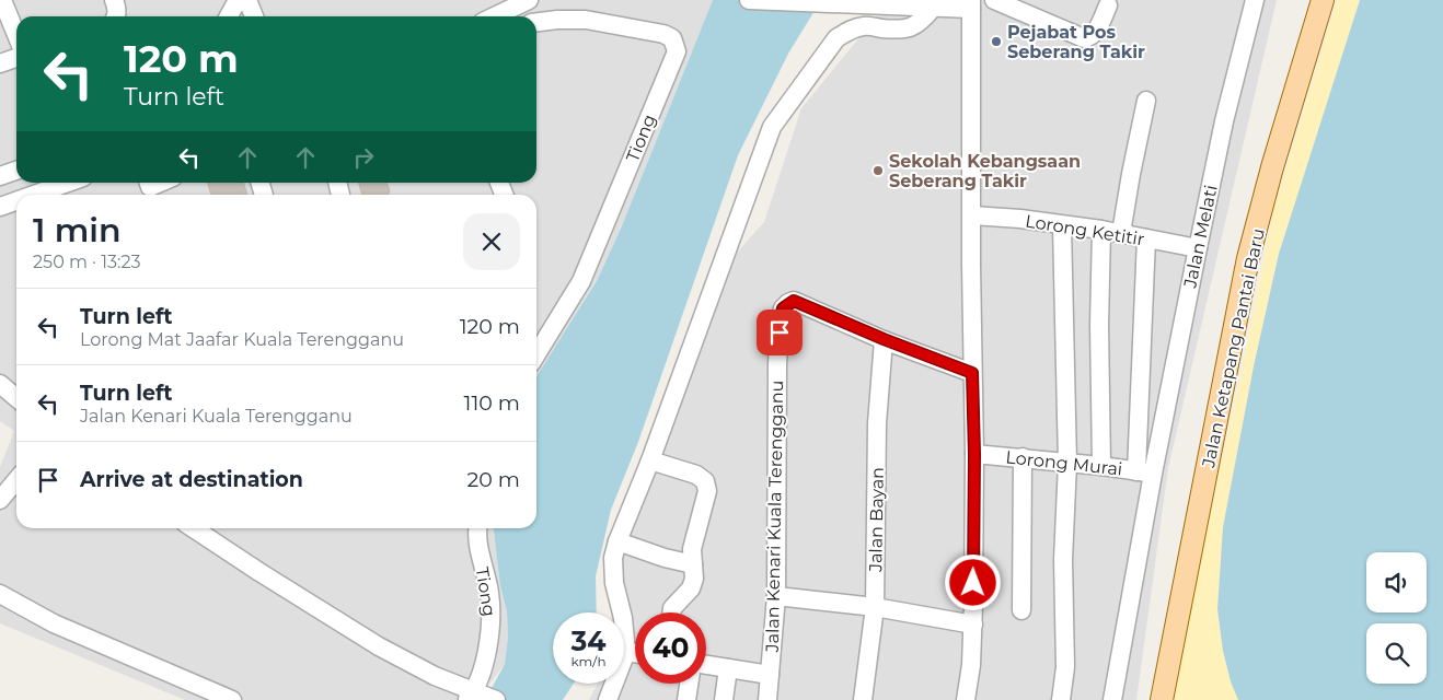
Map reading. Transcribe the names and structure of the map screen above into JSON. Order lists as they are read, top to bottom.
{
  "streets": {
    "main road": ["Jalan Ketapang Pantai Baru"],
    "street": [
      "Tiong",
      "Lorong Ketitir",
      "Jalan Melati",
      "Lorong Murai",
      "Jalan Kenari Kuala Terengganu",
      "Jalan Bayan"
    ]
  },
  "crossings": [
    ["Lorong Ketitir", "Jalan Melati"],
    ["Jalan Melati", "Lorong Murai"],
    ["Jalan Kenari Kuala Terengganu", "Jalan Bayan"]
  ],
  "places": ["Pejabat Pos Seberang Takir", "Sekolah Kebangsaan Seberang Takir"],
  "page": {
    "turn": ["120 m", "Turn left"],
    "heading": ["1 min", "250 m · 13:23"],
    "list": [
      {
        "name": "Turn left",
        "note": "Lorong Mat Jaafar Kuala Terengganu",
        "value": "120 m"
      },
      {
        "name": "Turn left",
        "note": "Jalan Kenari Kuala Terengganu",
        "value": "110 m"
      },
      {
        "name": "Arrive at destination",
        "value": "20 m"
      }
    ],
    "speed": "34 km/h",
    "limit": "40"
  }
}
